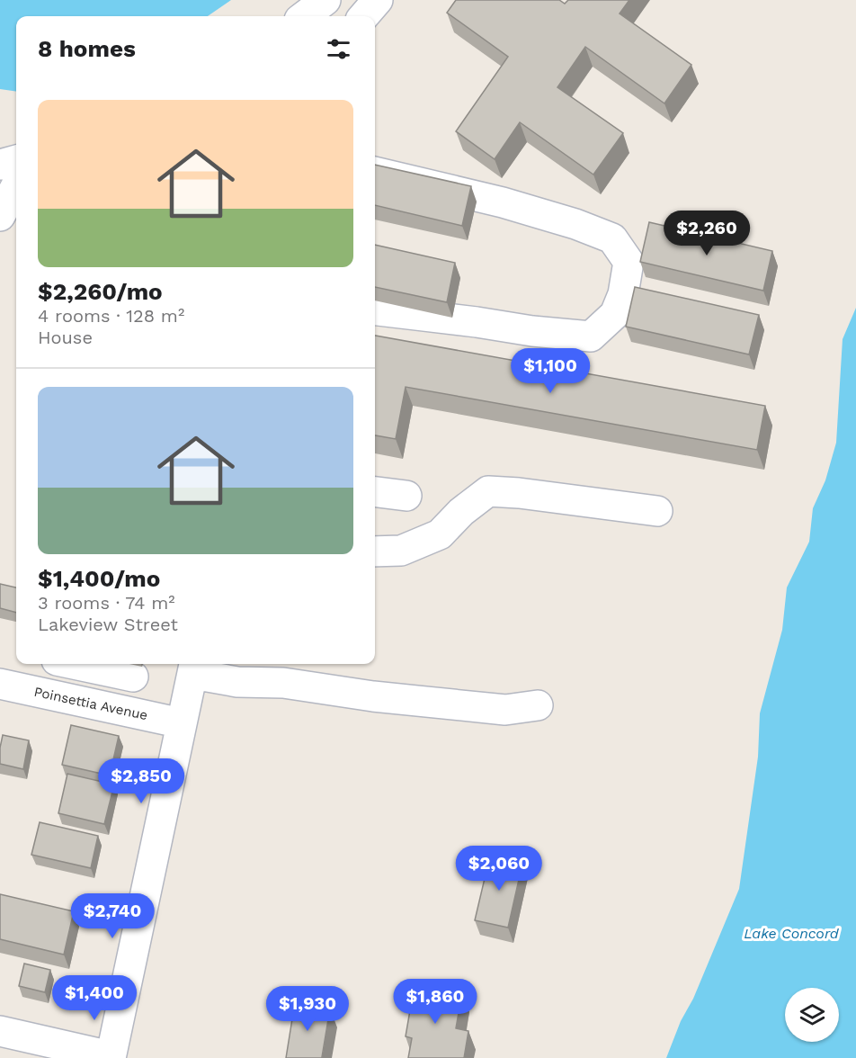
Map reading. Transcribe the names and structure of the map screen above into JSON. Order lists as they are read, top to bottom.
{
  "streets": {
    "street": ["Poinsettia Avenue"]
  },
  "water": ["Lake Concord"],
  "page": {
    "heading": "8 homes",
    "list": [
      {
        "name": "$2,260/mo",
        "note": "4 rooms · 128 m² · House"
      },
      {
        "name": "$1,400/mo",
        "note": "3 rooms · 74 m² · Lakeview Street"
      }
    ],
    "price": [
      "$2,260",
      "$1,100",
      "$2,850",
      "$2,060",
      "$2,740",
      "$1,400",
      "$1,860",
      "$1,930"
    ]
  }
}
